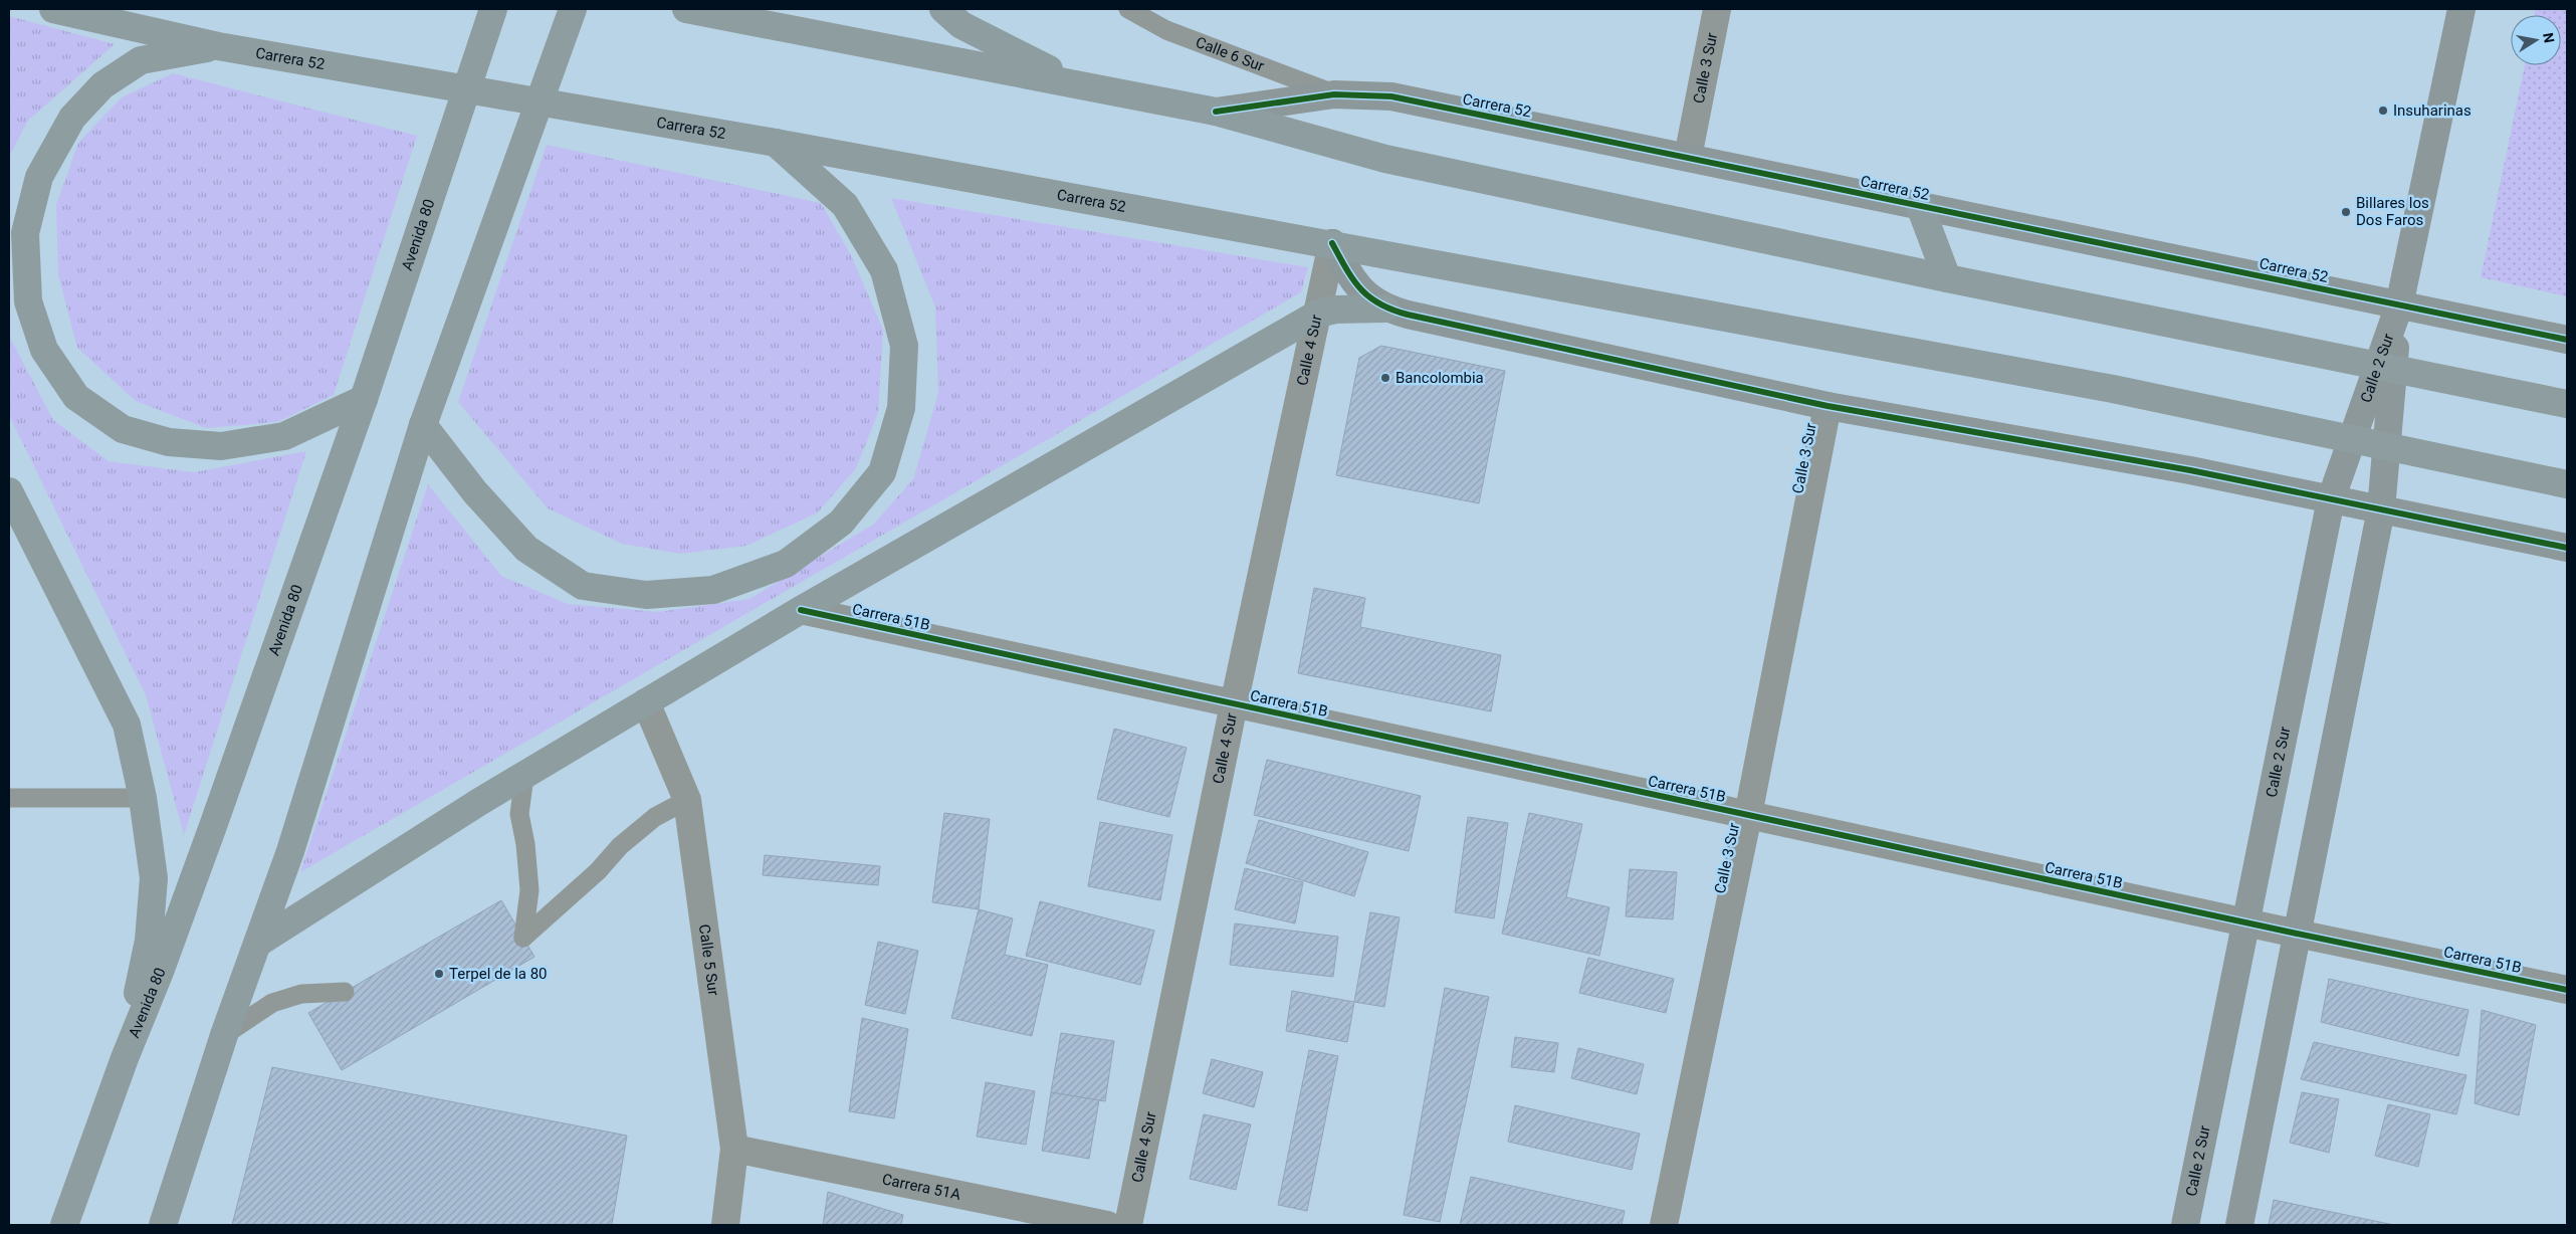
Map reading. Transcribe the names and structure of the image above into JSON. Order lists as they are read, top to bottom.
{
  "streets": {
    "main road": ["Carrera 52", "Avenida 80"],
    "street": [
      "Calle 3 Sur",
      "Calle 4 Sur",
      "Calle 2 Sur",
      "Carrera 51B",
      "Calle 5 Sur",
      "Carrera 51A"
    ],
    "lane": ["Calle 6 Sur"]
  },
  "crossings": [
    ["Calle 6 Sur", "Carrera 52"],
    ["Carrera 52", "Calle 3 Sur"],
    ["Carrera 52", "Calle 4 Sur"],
    ["Carrera 52", "Calle 2 Sur"],
    ["Calle 3 Sur", "Carrera 51B"],
    ["Calle 4 Sur", "Carrera 51B"],
    ["Calle 2 Sur", "Carrera 51B"],
    ["Calle 5 Sur", "Carrera 51A"]
  ],
  "places": [
    "Insuharinas",
    "Billares los Dos Faros",
    "Bancolombia",
    "Terpel de la 80"
  ],
  "north": "right"
}
